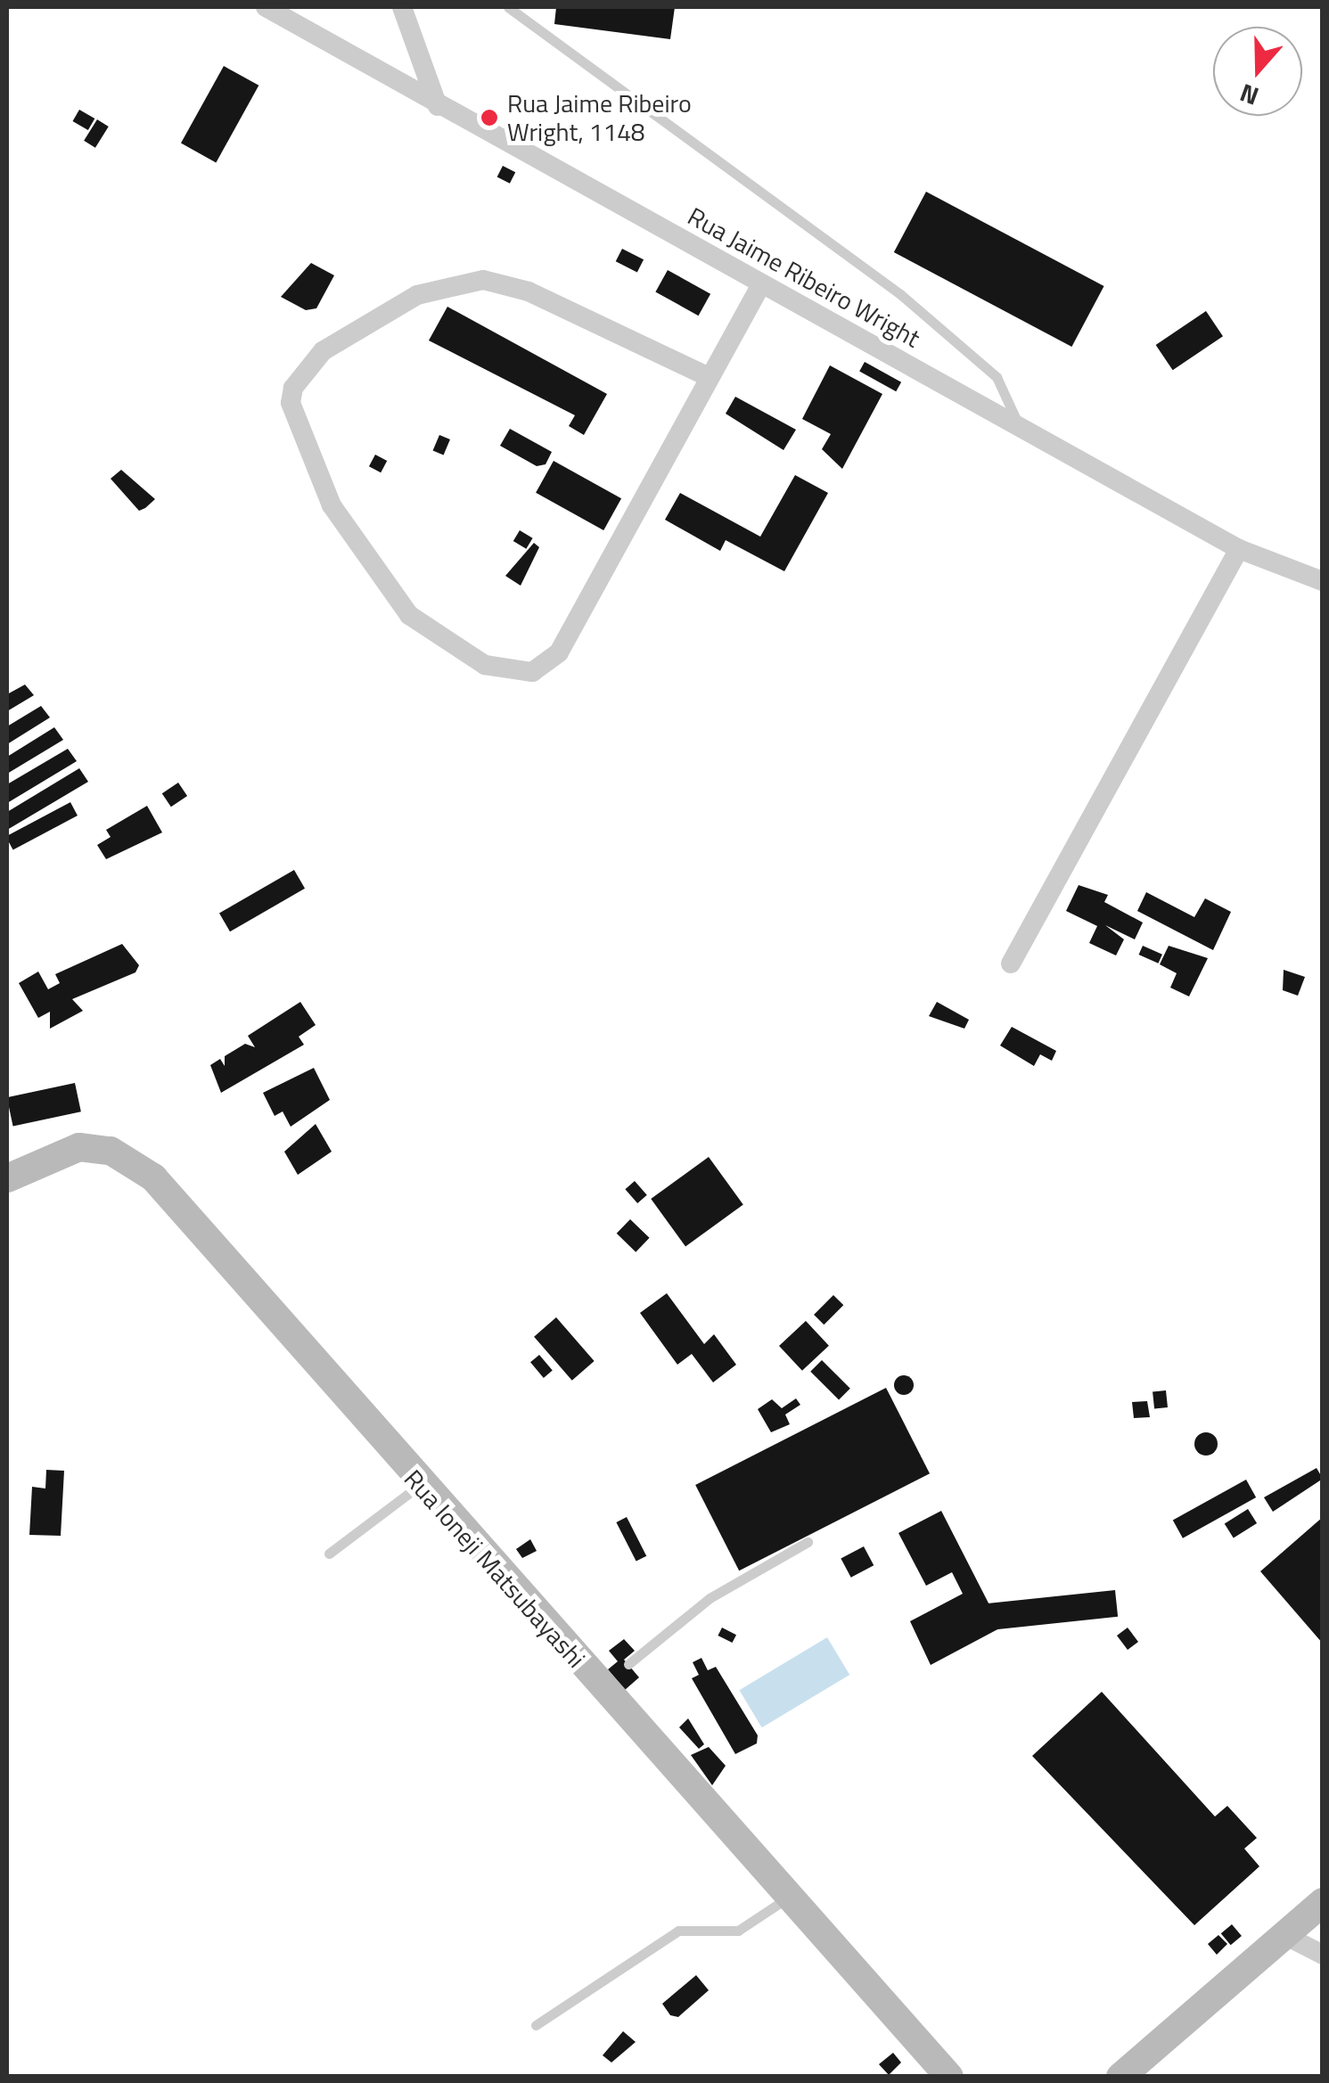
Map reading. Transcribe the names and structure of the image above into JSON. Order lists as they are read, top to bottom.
{
  "streets": {
    "main road": ["Rua Ioneji Matsubayashi"],
    "street": ["Rua Jaime Ribeiro Wright"]
  },
  "places": ["Rua Jaime Ribeiro Wright, 1148"],
  "north": "bottom"
}
